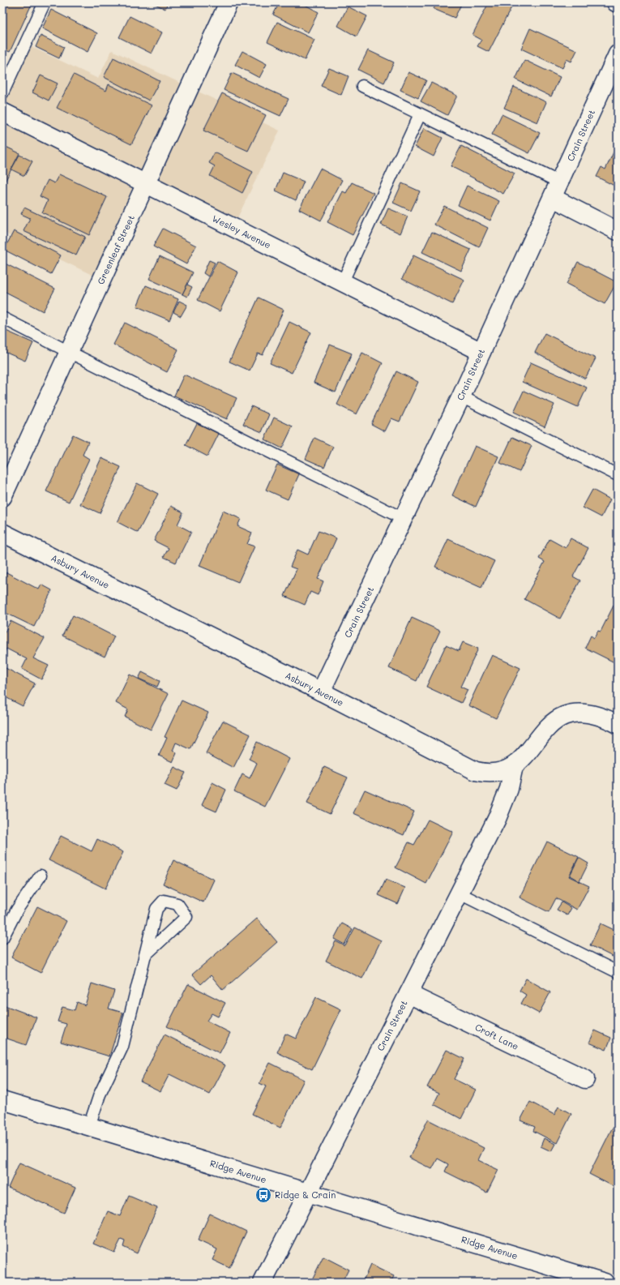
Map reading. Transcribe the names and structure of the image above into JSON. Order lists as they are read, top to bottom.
{
  "streets": {
    "street": [
      "Crain Street",
      "Wesley Avenue",
      "Greenleaf Street",
      "Asbury Avenue",
      "Croft Lane",
      "Ridge Avenue"
    ]
  },
  "crossings": [
    ["Crain Street", "Wesley Avenue"],
    ["Crain Street", "Asbury Avenue"],
    ["Crain Street", "Croft Lane"],
    ["Crain Street", "Ridge Avenue"],
    ["Wesley Avenue", "Greenleaf Street"]
  ],
  "places": {
    "bus stop": ["Ridge & Crain"]
  }
}
